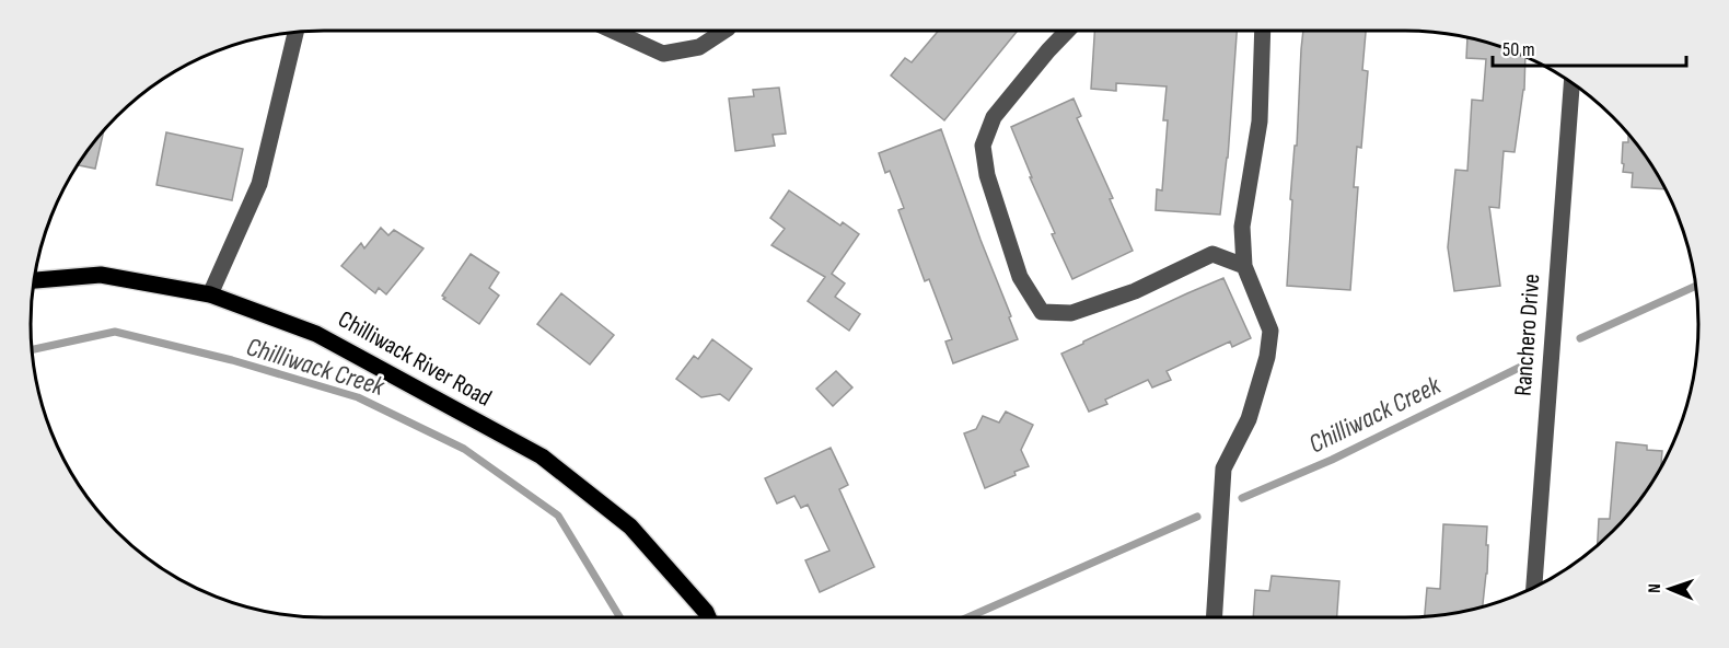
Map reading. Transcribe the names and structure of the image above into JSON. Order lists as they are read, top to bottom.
{
  "streets": {
    "main road": ["Chilliwack River Road"],
    "street": ["Ranchero Drive"]
  },
  "water": ["Chilliwack Creek"],
  "scale_bar": "50 m",
  "north": "left"
}
